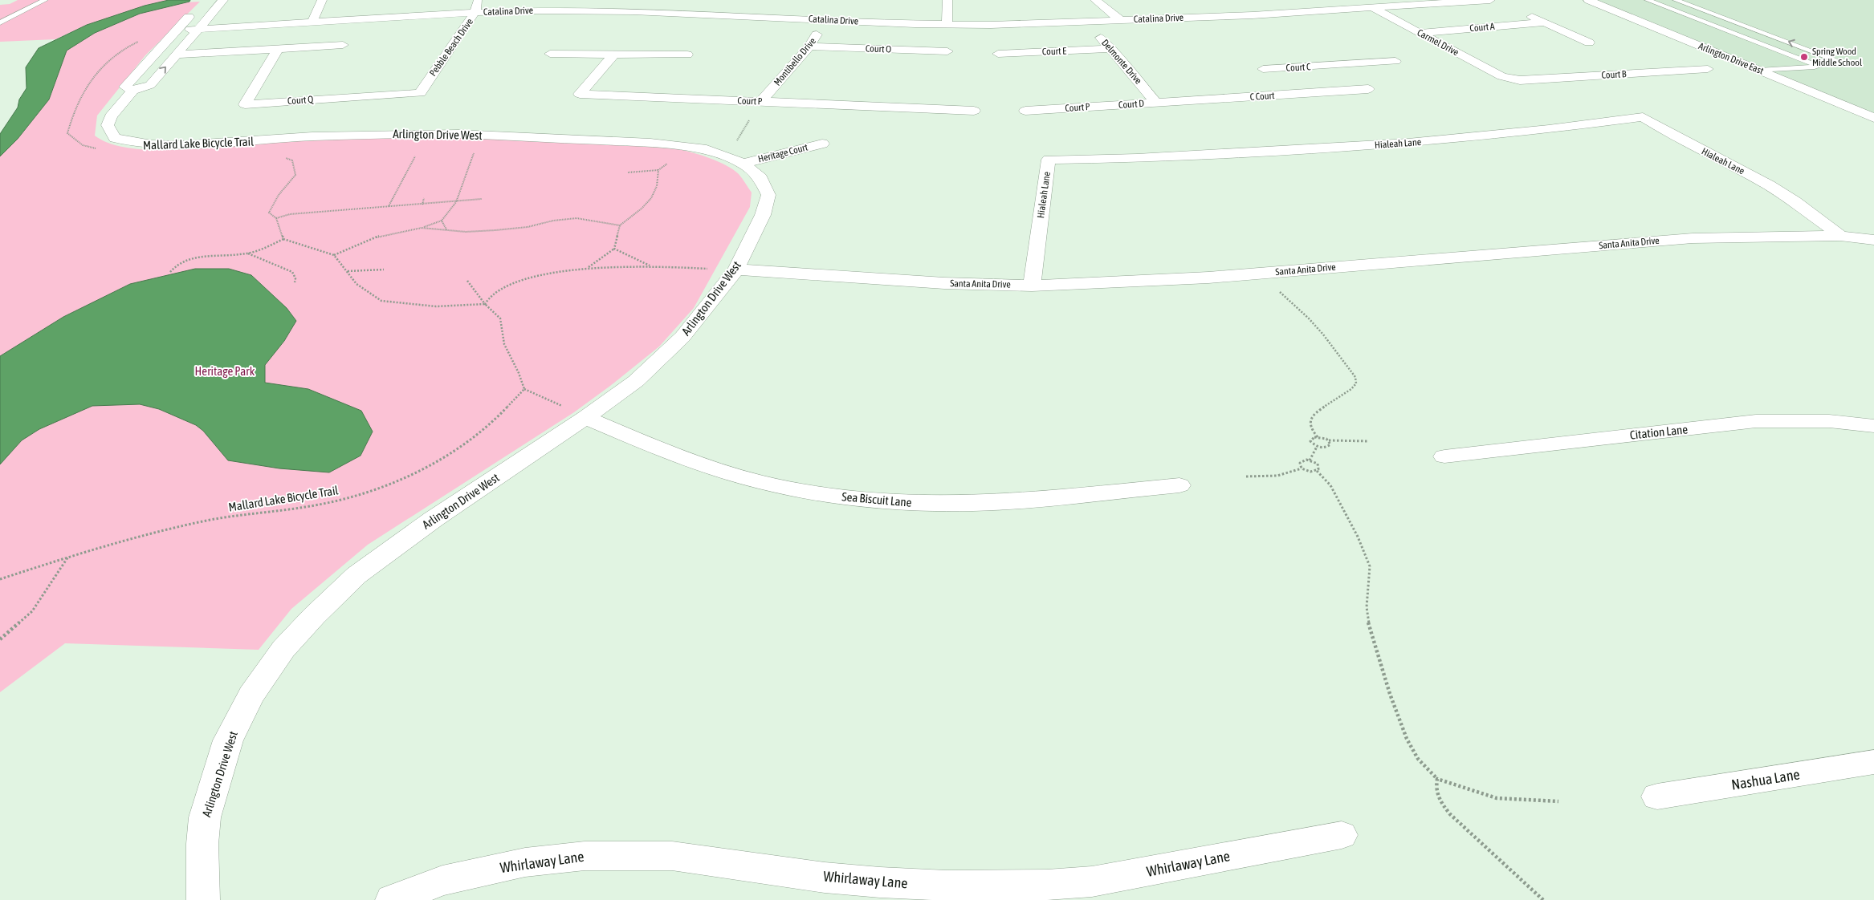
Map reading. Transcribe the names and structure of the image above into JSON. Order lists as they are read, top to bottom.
{
  "streets": {
    "street": [
      "Catalina Drive",
      "Court A",
      "Carmel Drive",
      "Pebble Beach Drive",
      "Court O",
      "Court E",
      "Arlington Drive East",
      "Montibello Drive",
      "Delmonte Drive",
      "Court C",
      "Court B",
      "C Court",
      "Court Q",
      "Court P",
      "Court D",
      "Arlington Drive West",
      "Hialeah Lane",
      "Heritage Court",
      "Santa Anita Drive",
      "Citation Lane",
      "Sea Biscuit Lane",
      "Nashua Lane",
      "Whirlaway Lane"
    ],
    "path": ["Mallard Lake Bicycle Trail"]
  },
  "crossings": [
    ["Catalina Drive", "Carmel Drive"],
    ["Catalina Drive", "Pebble Beach Drive"],
    ["Catalina Drive", "Montibello Drive"],
    ["Catalina Drive", "Delmonte Drive"],
    ["Catalina Drive", "Arlington Drive West"],
    ["Court A", "Carmel Drive"],
    ["Carmel Drive", "Court B"],
    ["Pebble Beach Drive", "Court Q"],
    ["Court O", "Montibello Drive"],
    ["Court E", "Delmonte Drive"],
    ["Montibello Drive", "Court P"],
    ["Delmonte Drive", "C Court"],
    ["Delmonte Drive", "Court D"],
    ["Court C", "C Court"],
    ["C Court", "Court D"],
    ["Court P", "Court D"],
    ["Arlington Drive West", "Heritage Court"],
    ["Arlington Drive West", "Santa Anita Drive"],
    ["Arlington Drive West", "Sea Biscuit Lane"],
    ["Hialeah Lane", "Santa Anita Drive"]
  ],
  "parks": ["Heritage Park"],
  "places": ["Spring Wood Middle School"]
}
